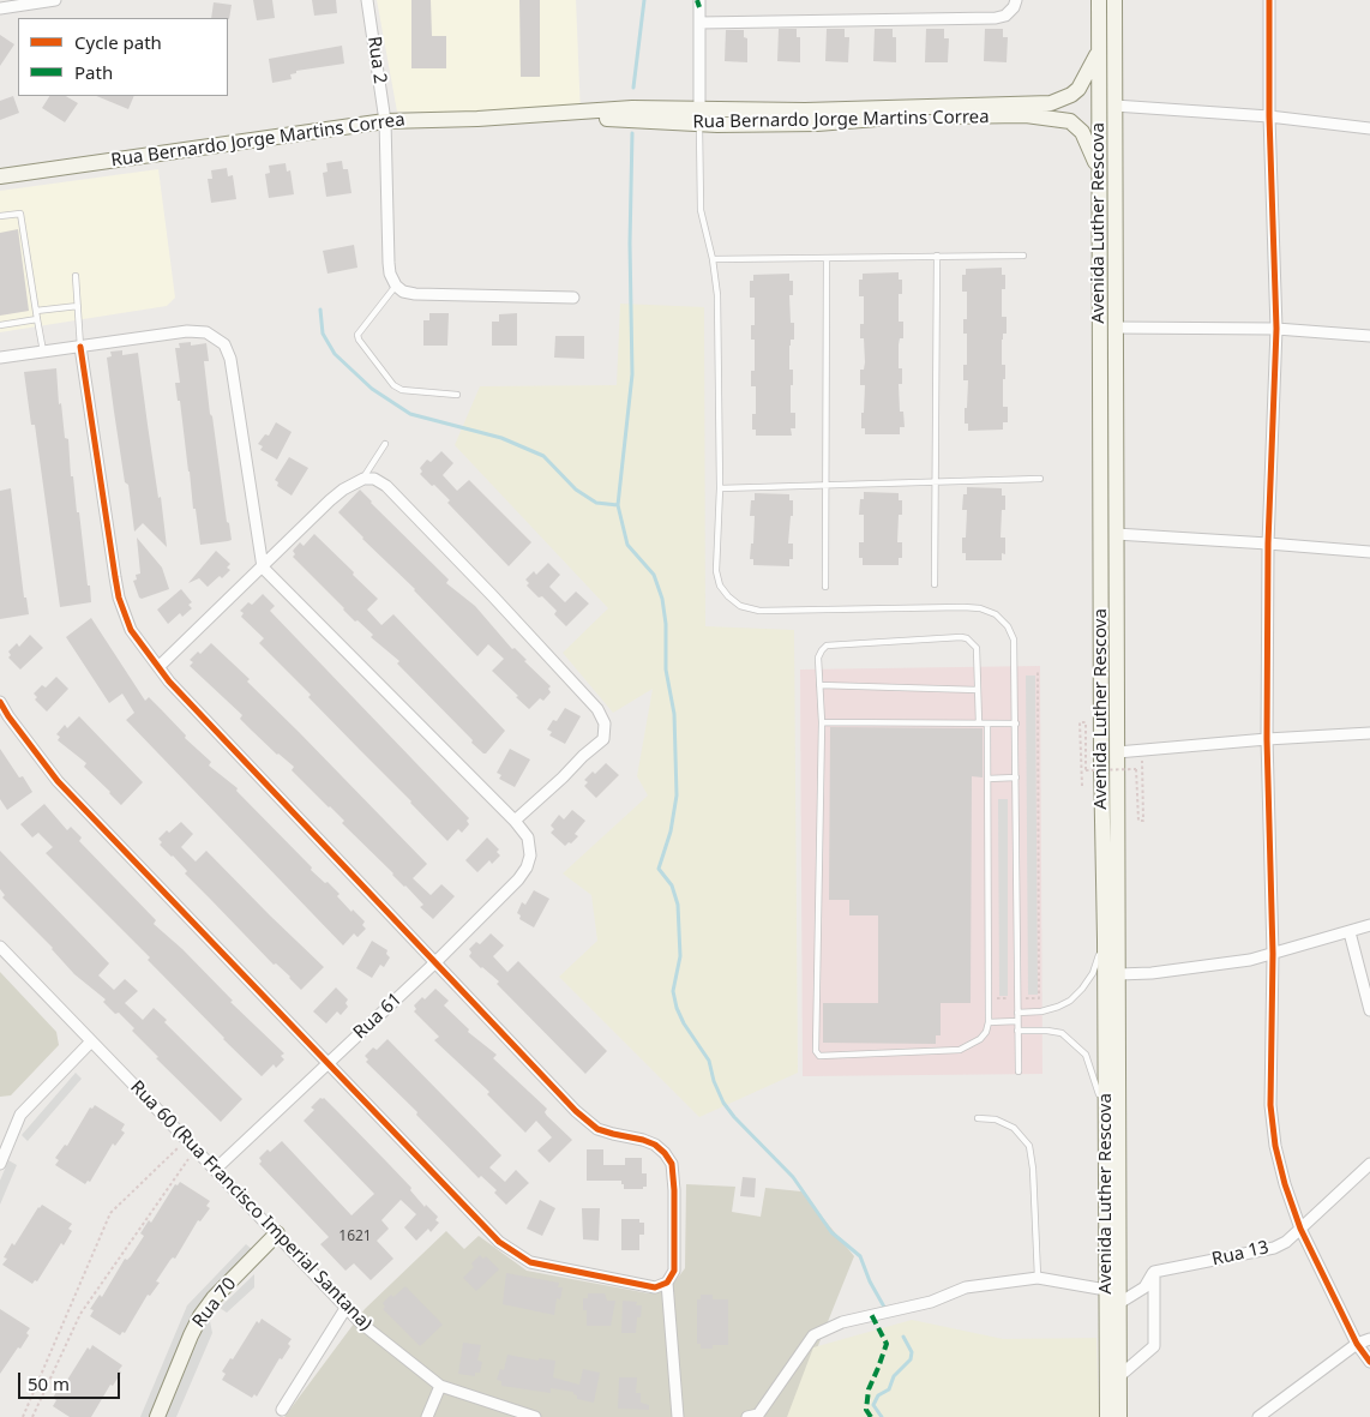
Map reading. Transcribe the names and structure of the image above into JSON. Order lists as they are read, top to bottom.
{
  "streets": {
    "main road": ["Rua Bernardo Jorge Martins Correa", "Avenida Luther Rescova", "Rua 70"],
    "street": [
      "Rua 2",
      "Rua 61",
      "Rua 60 (Rua Francisco Imperial Santana)",
      "Rua 13"
    ]
  },
  "crossings": [
    ["Rua 2", "Rua Bernardo Jorge Martins Correa"],
    ["Rua Bernardo Jorge Martins Correa", "Avenida Luther Rescova"],
    ["Rua 61", "Rua 60 (Rua Francisco Imperial Santana)"],
    ["Rua 60 (Rua Francisco Imperial Santana)", "Rua 70"]
  ],
  "house_numbers": ["1621"],
  "legend": ["Cycle path", "Path"],
  "scale_bar": "50 m"
}
